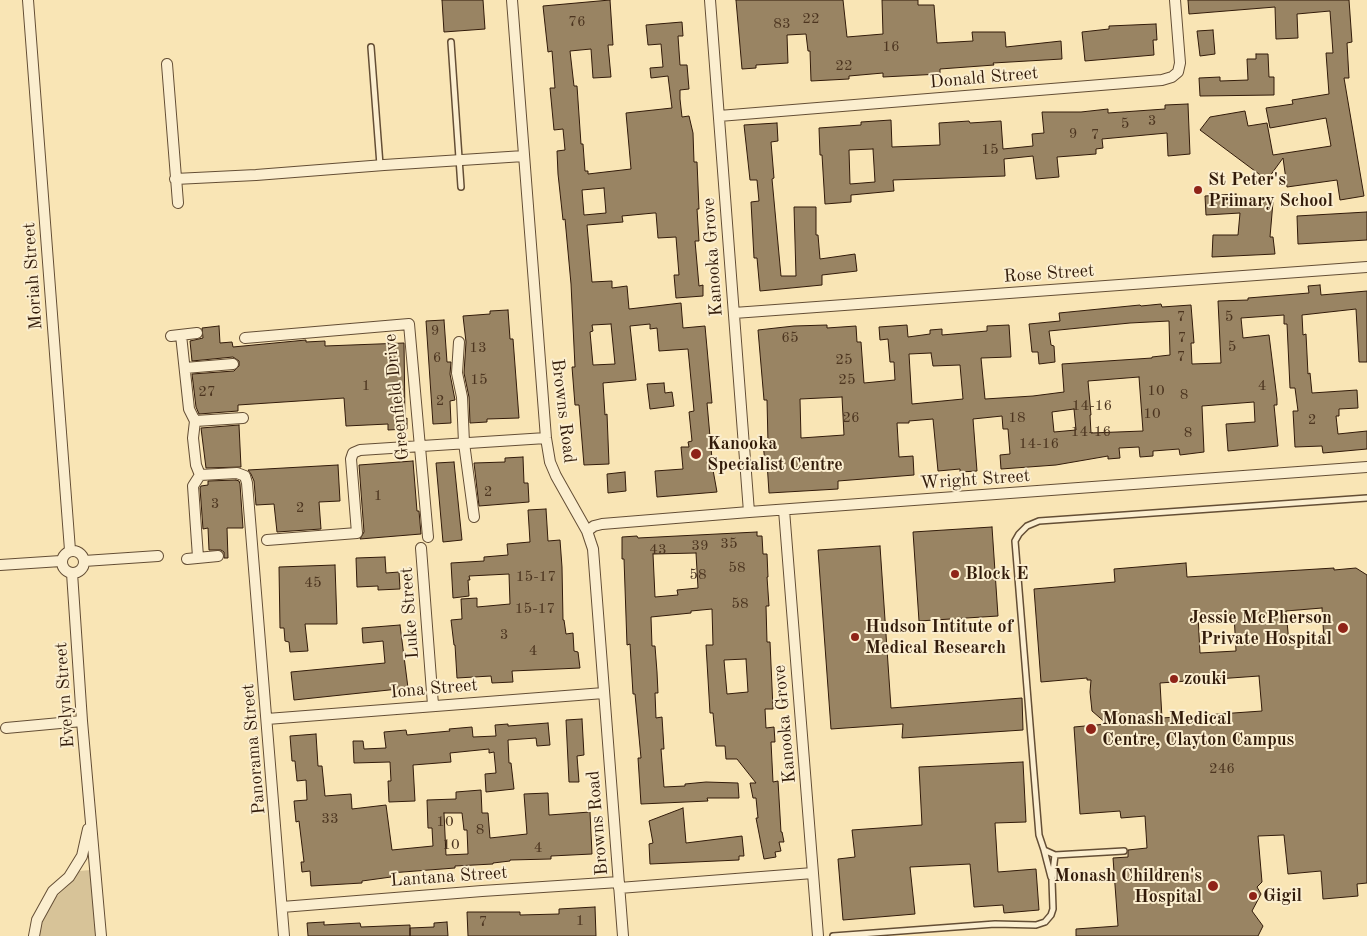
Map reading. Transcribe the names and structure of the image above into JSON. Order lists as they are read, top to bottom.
{
  "streets": {
    "street": [
      "Donald Street",
      "Kanooka Grove",
      "Rose Street",
      "Moriah Street",
      "Greenfield Drive",
      "Browns Road",
      "Wright Street",
      "Luke Street",
      "Iona Street",
      "Evelyn Street",
      "Panorama Street",
      "Lantana Street"
    ]
  },
  "crossings": [
    ["Donald Street", "Kanooka Grove"],
    ["Kanooka Grove", "Rose Street"],
    ["Kanooka Grove", "Wright Street"],
    ["Kanooka Grove", "Lantana Street"],
    ["Moriah Street", "Evelyn Street"],
    ["Browns Road", "Wright Street"],
    ["Browns Road", "Iona Street"],
    ["Browns Road", "Lantana Street"],
    ["Luke Street", "Iona Street"],
    ["Iona Street", "Panorama Street"],
    ["Panorama Street", "Lantana Street"]
  ],
  "places": [
    "St Peter's Primary School",
    "Kanooka Specialist Centre",
    "Block E",
    "Jessie McPherson Private Hospital",
    "Hudson Intitute of Medical Research",
    "zouki",
    "Monash Medical Centre, Clayton Campus",
    "Monash Children's Hospital",
    "Gigil"
  ],
  "house_numbers": [
    "22",
    "76",
    "83",
    "16",
    "22",
    "3",
    "5",
    "9",
    "7",
    "15",
    "7",
    "5",
    "9",
    "65",
    "7",
    "5",
    "13",
    "7",
    "6",
    "25",
    "15",
    "25",
    "1",
    "4",
    "10",
    "27",
    "8",
    "2",
    "14-16",
    "10",
    "26",
    "18",
    "2",
    "14-16",
    "8",
    "14-16",
    "2",
    "1",
    "3",
    "2",
    "35",
    "39",
    "43",
    "58",
    "58",
    "15-17",
    "45",
    "58",
    "15-17",
    "3",
    "4",
    "246",
    "33",
    "10",
    "8",
    "10",
    "4",
    "1",
    "7"
  ]
}
